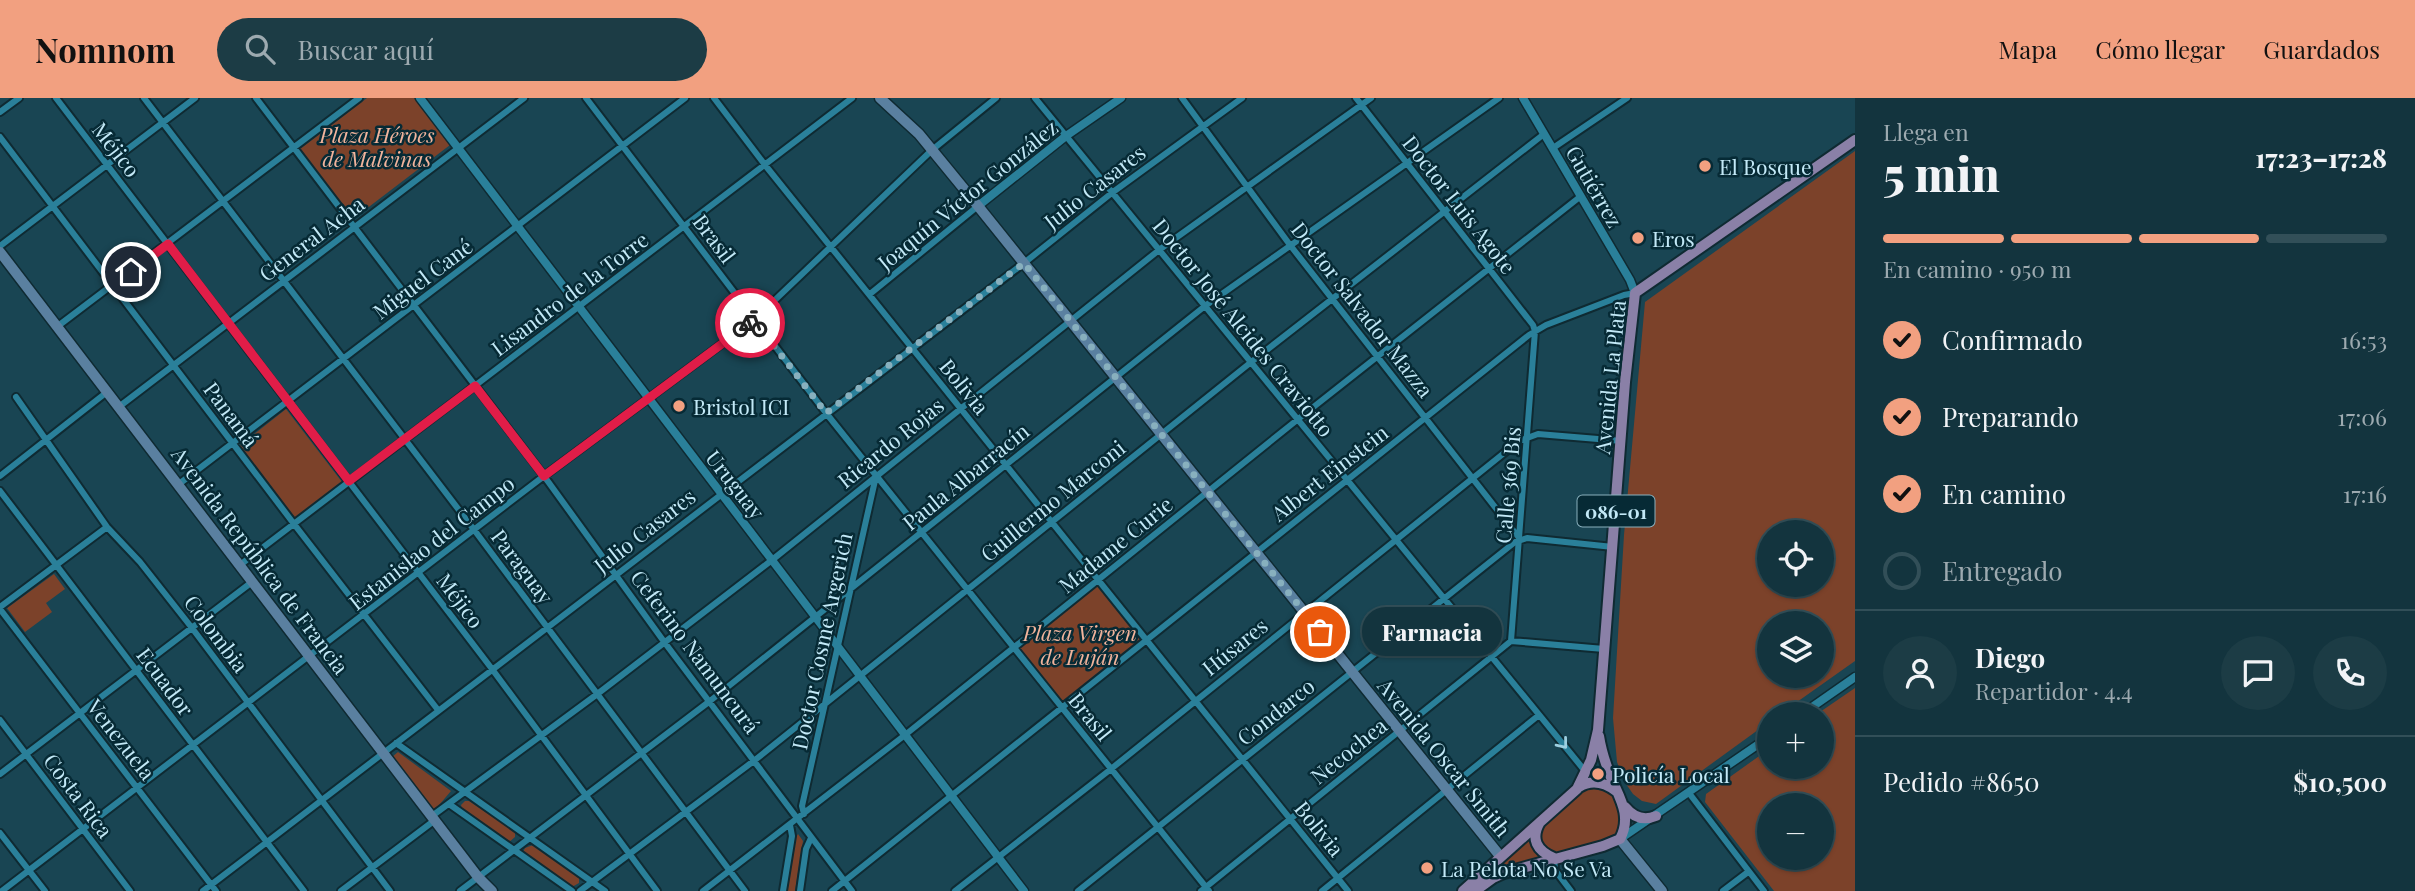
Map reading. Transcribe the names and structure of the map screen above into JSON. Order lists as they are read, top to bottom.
{
  "streets": {
    "main road": [
      "Avenida La Plata",
      "086-01",
      "Avenida República de Francia",
      "Avenida Oscar Smith"
    ],
    "street": [
      "Méjico",
      "Julio Casares",
      "Gutiérrez",
      "Joaquín Víctor González",
      "Doctor Luis Agote",
      "General Acha",
      "Brasil",
      "Miguel Cané",
      "Lisandro de la Torre",
      "Doctor Salvador Mazza",
      "Doctor José Alcides Craviotto",
      "Bolivia",
      "Panamá",
      "Ricardo Rojas",
      "Albert Einstein",
      "Paula Albarracín",
      "Uruguay",
      "Calle 369 Bis",
      "Guillermo Marconi",
      "Estanislao del Campo",
      "Madame Curie",
      "Paraguay",
      "Colombia",
      "Doctor Cosme Argerich",
      "Húsares",
      "Ceferino Namuncurá",
      "Ecuador",
      "Condarco",
      "Venezuela",
      "Necochea",
      "Costa Rica"
    ]
  },
  "crossings": [
    ["Méjico", "Julio Casares"],
    ["Méjico", "General Acha"],
    ["Méjico", "Miguel Cané"],
    ["Méjico", "Lisandro de la Torre"],
    ["Méjico", "Ricardo Rojas"],
    ["Méjico", "Paula Albarracín"],
    ["Méjico", "Guillermo Marconi"],
    ["Méjico", "Estanislao del Campo"],
    ["Julio Casares", "Brasil"],
    ["Julio Casares", "Doctor Salvador Mazza"],
    ["Julio Casares", "Doctor José Alcides Craviotto"],
    ["Julio Casares", "Bolivia"],
    ["Julio Casares", "Panamá"],
    ["Julio Casares", "Uruguay"],
    ["Julio Casares", "Avenida República de Francia"],
    ["Julio Casares", "Paraguay"],
    ["Julio Casares", "Colombia"],
    ["Julio Casares", "Ceferino Namuncurá"],
    ["Julio Casares", "Ecuador"],
    ["Julio Casares", "Venezuela"],
    ["Julio Casares", "Avenida Oscar Smith"],
    ["Gutiérrez", "Avenida La Plata"],
    ["Gutiérrez", "Albert Einstein"],
    ["Gutiérrez", "Guillermo Marconi"],
    ["Gutiérrez", "Madame Curie"],
    ["Joaquín Víctor González", "Doctor José Alcides Craviotto"],
    ["Joaquín Víctor González", "Bolivia"],
    ["Joaquín Víctor González", "Avenida Oscar Smith"],
    ["Doctor Luis Agote", "Ricardo Rojas"],
    ["Doctor Luis Agote", "Albert Einstein"],
    ["Doctor Luis Agote", "Paula Albarracín"],
    ["Doctor Luis Agote", "Calle 369 Bis"],
    ["Doctor Luis Agote", "Guillermo Marconi"],
    ["Doctor Luis Agote", "Madame Curie"],
    ["General Acha", "Panamá"],
    ["General Acha", "Uruguay"],
    ["General Acha", "Avenida República de Francia"],
    ["General Acha", "Paraguay"],
    ["General Acha", "Ceferino Namuncurá"],
    ["Brasil", "Miguel Cané"],
    ["Brasil", "Lisandro de la Torre"],
    ["Brasil", "Ricardo Rojas"],
    ["Brasil", "Albert Einstein"],
    ["Brasil", "Paula Albarracín"],
    ["Brasil", "Guillermo Marconi"],
    ["Brasil", "Estanislao del Campo"],
    ["Brasil", "Madame Curie"],
    ["Brasil", "Doctor Cosme Argerich"],
    ["Brasil", "Húsares"],
    ["Brasil", "Condarco"],
    ["Brasil", "Necochea"],
    ["Miguel Cané", "Panamá"],
    ["Miguel Cané", "Uruguay"],
    ["Miguel Cané", "Avenida República de Francia"],
    ["Miguel Cané", "Paraguay"],
    ["Miguel Cané", "Ceferino Namuncurá"],
    ["Lisandro de la Torre", "Bolivia"],
    ["Lisandro de la Torre", "Panamá"],
    ["Lisandro de la Torre", "Uruguay"],
    ["Lisandro de la Torre", "Avenida República de Francia"],
    ["Lisandro de la Torre", "Paraguay"],
    ["Lisandro de la Torre", "Ceferino Namuncurá"],
    ["Doctor Salvador Mazza", "Ricardo Rojas"],
    ["Doctor Salvador Mazza", "Albert Einstein"],
    ["Doctor Salvador Mazza", "Paula Albarracín"],
    ["Doctor Salvador Mazza", "Calle 369 Bis"],
    ["Doctor Salvador Mazza", "Guillermo Marconi"],
    ["Doctor Salvador Mazza", "Madame Curie"],
    ["Doctor Salvador Mazza", "Húsares"],
    ["Doctor Salvador Mazza", "Condarco"],
    ["Doctor José Alcides Craviotto", "Avenida La Plata"],
    ["Doctor José Alcides Craviotto", "Ricardo Rojas"],
    ["Doctor José Alcides Craviotto", "Albert Einstein"],
    ["Doctor José Alcides Craviotto", "Paula Albarracín"],
    ["Doctor José Alcides Craviotto", "Guillermo Marconi"],
    ["Doctor José Alcides Craviotto", "Madame Curie"],
    ["Doctor José Alcides Craviotto", "Húsares"],
    ["Doctor José Alcides Craviotto", "Condarco"],
    ["Doctor José Alcides Craviotto", "Necochea"],
    ["Avenida La Plata", "Albert Einstein"],
    ["Avenida La Plata", "Avenida Oscar Smith"],
    ["Bolivia", "Ricardo Rojas"],
    ["Bolivia", "Albert Einstein"],
    ["Bolivia", "Paula Albarracín"],
    ["Bolivia", "Guillermo Marconi"],
    ["Bolivia", "Estanislao del Campo"],
    ["Bolivia", "Madame Curie"],
    ["Bolivia", "Húsares"],
    ["Bolivia", "Condarco"],
    ["Bolivia", "Necochea"],
    ["Panamá", "Estanislao del Campo"],
    ["Ricardo Rojas", "Uruguay"],
    ["Ricardo Rojas", "Avenida República de Francia"],
    ["Ricardo Rojas", "Paraguay"],
    ["Ricardo Rojas", "Colombia"],
    ["Ricardo Rojas", "Doctor Cosme Argerich"],
    ["Ricardo Rojas", "Ceferino Namuncurá"],
    ["Ricardo Rojas", "Avenida Oscar Smith"],
    ["Albert Einstein", "Uruguay"],
    ["Albert Einstein", "Calle 369 Bis"],
    ["Albert Einstein", "Ceferino Namuncurá"],
    ["Albert Einstein", "Avenida Oscar Smith"],
    ["Paula Albarracín", "Uruguay"],
    ["Paula Albarracín", "Avenida República de Francia"],
    ["Paula Albarracín", "Paraguay"],
    ["Paula Albarracín", "Doctor Cosme Argerich"],
    ["Paula Albarracín", "Ceferino Namuncurá"],
    ["Paula Albarracín", "Avenida Oscar Smith"],
    ["Uruguay", "Guillermo Marconi"],
    ["Uruguay", "Estanislao del Campo"],
    ["Uruguay", "Madame Curie"],
    ["Uruguay", "Doctor Cosme Argerich"],
    ["Uruguay", "Húsares"],
    ["Calle 369 Bis", "Húsares"],
    ["Calle 369 Bis", "Condarco"],
    ["Calle 369 Bis", "Necochea"],
    ["Guillermo Marconi", "Paraguay"],
    ["Guillermo Marconi", "Doctor Cosme Argerich"],
    ["Guillermo Marconi", "Ceferino Namuncurá"],
    ["Guillermo Marconi", "Avenida Oscar Smith"],
    ["Estanislao del Campo", "Avenida República de Francia"],
    ["Estanislao del Campo", "Paraguay"],
    ["Estanislao del Campo", "Colombia"],
    ["Estanislao del Campo", "Ceferino Namuncurá"],
    ["Estanislao del Campo", "Ecuador"],
    ["Estanislao del Campo", "Venezuela"],
    ["Estanislao del Campo", "Avenida Oscar Smith"],
    ["Estanislao del Campo", "Costa Rica"],
    ["Madame Curie", "Paraguay"],
    ["Madame Curie", "Doctor Cosme Argerich"],
    ["Madame Curie", "Ceferino Namuncurá"],
    ["Madame Curie", "Avenida Oscar Smith"],
    ["Húsares", "Avenida Oscar Smith"],
    ["Condarco", "Avenida Oscar Smith"],
    ["Necochea", "Avenida Oscar Smith"]
  ],
  "parks": ["Plaza Héroes de Malvinas", "Plaza Virgen de Luján"],
  "places": [
    "El Bosque",
    "Eros",
    "Bristol ICI",
    "Farmacia",
    "Policía Local",
    "La Pelota No Se Va"
  ],
  "page": {
    "header": "Nomnom",
    "search": "Buscar aquí",
    "nav": ["Mapa", "Cómo llegar", "Guardados"],
    "heading": ["5 min", "Llega en", "17:23–17:28"],
    "panel": [
      "Diego",
      "Repartidor · 4.4",
      "Pedido #8650",
      "$10,500"
    ],
    "bar": "En camino · 950 m",
    "list": [
      ["Confirmado", "16:53"],
      ["Preparando", "17:06"],
      ["En camino", "17:16"],
      "Entregado"
    ],
    "map_buttons": ["+", "−"],
    "bubble": "Farmacia"
  }
}
